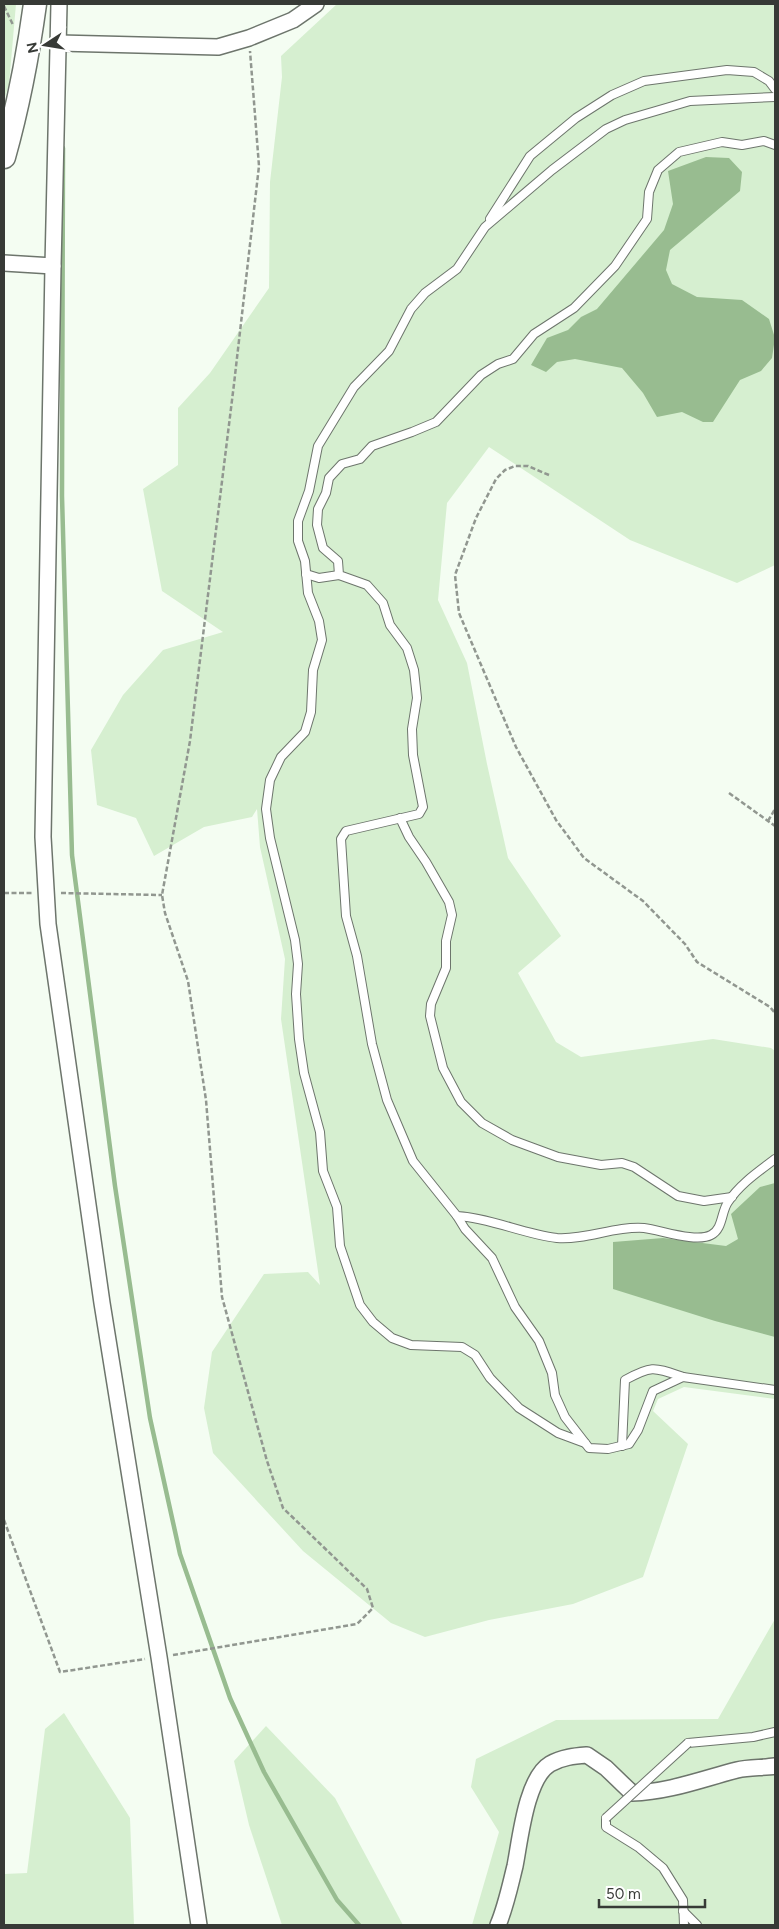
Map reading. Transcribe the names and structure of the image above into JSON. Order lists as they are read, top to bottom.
{
  "scale_bar": "50 m",
  "north": "left"
}
